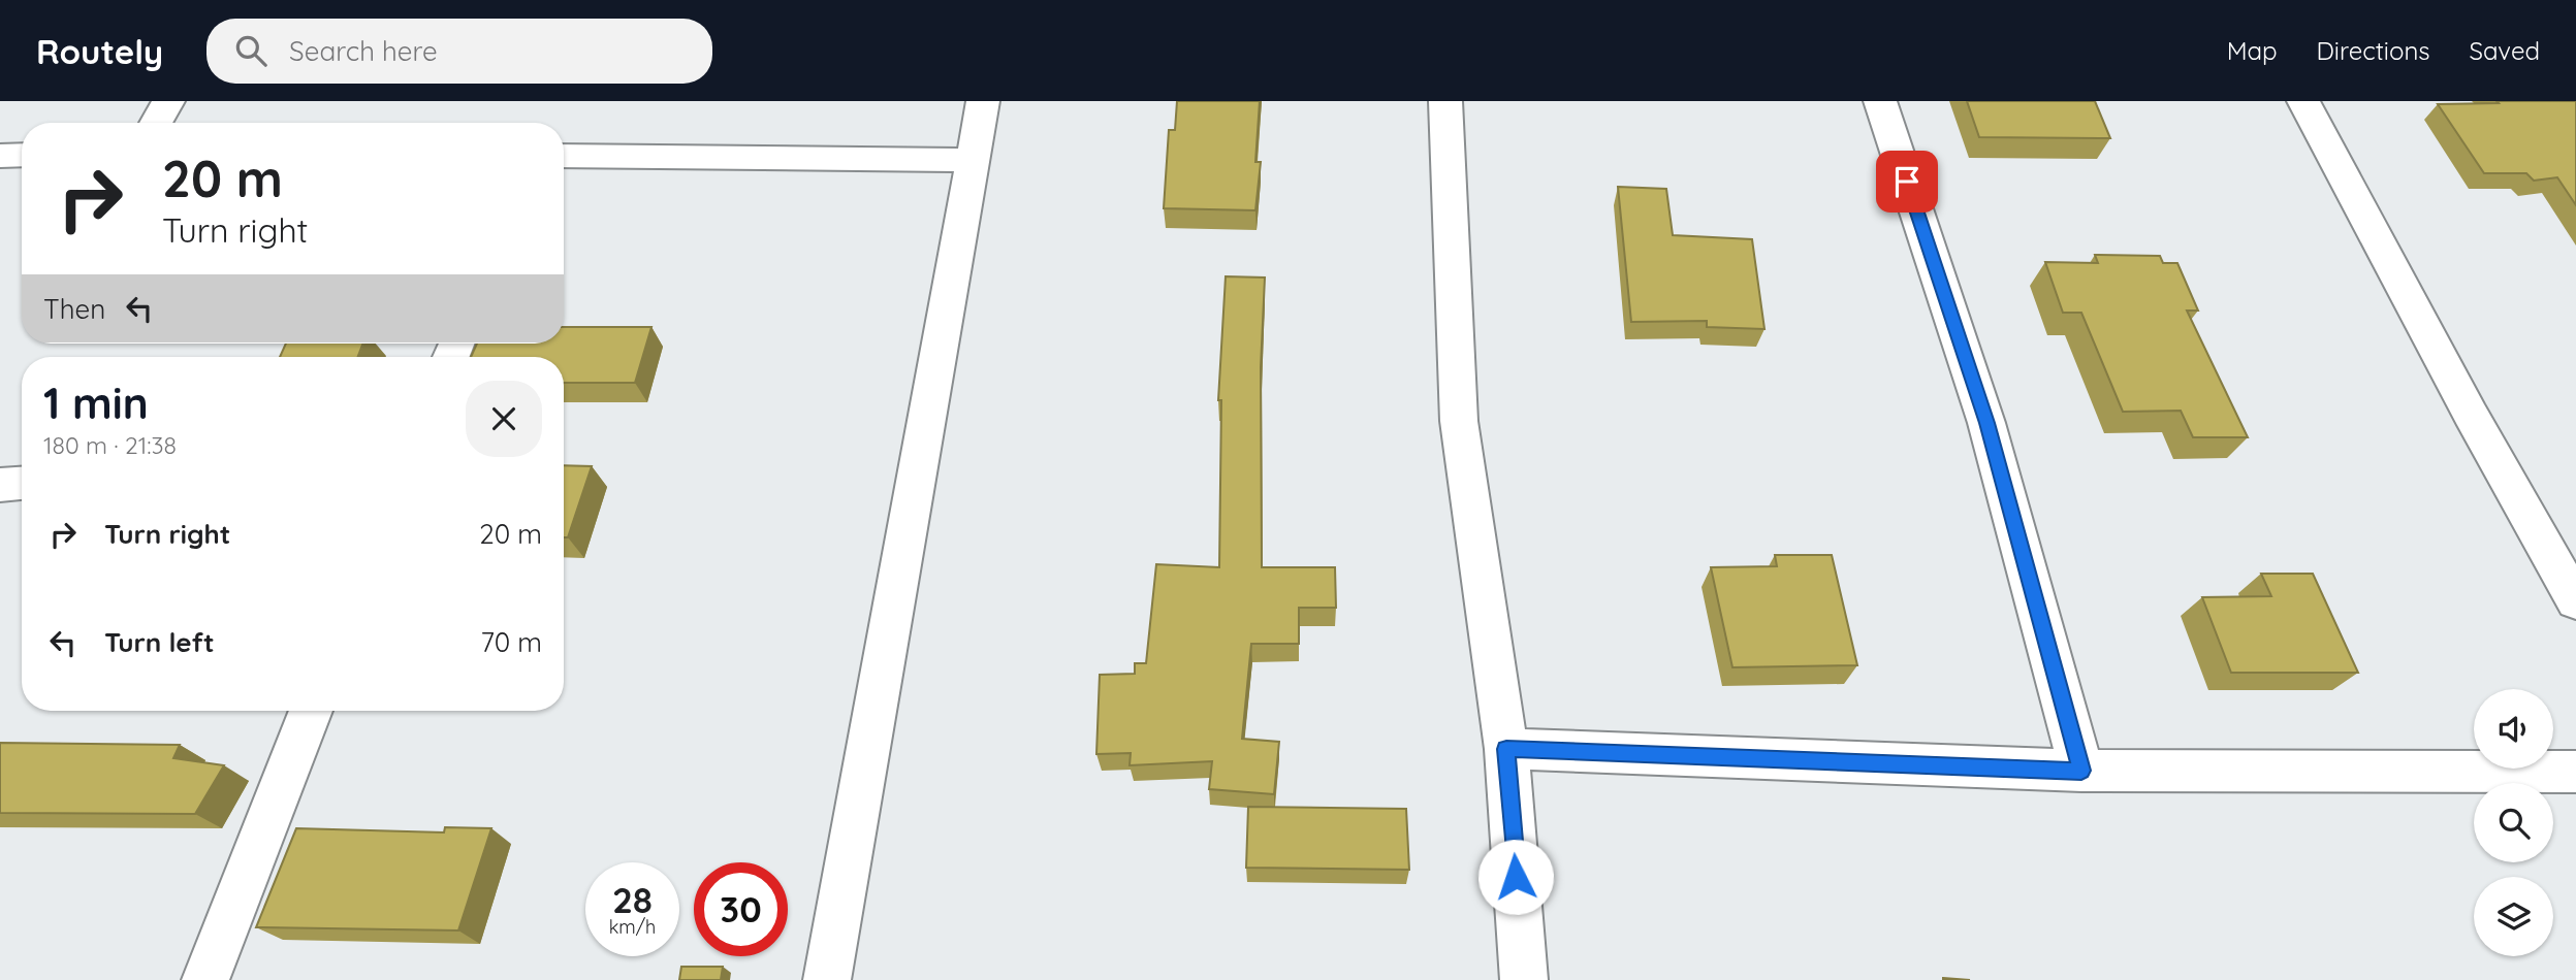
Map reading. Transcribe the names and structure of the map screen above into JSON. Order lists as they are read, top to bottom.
{
  "page": {
    "header": "Routely",
    "search": "Search here",
    "nav": ["Map", "Directions", "Saved"],
    "turn": ["20 m", "Turn right"],
    "then": "Then",
    "heading": ["1 min", "180 m · 21:38"],
    "list": [
      {
        "name": "Turn right",
        "value": "20 m"
      },
      {
        "name": "Turn left",
        "value": "70 m"
      }
    ],
    "speed": "28 km/h",
    "limit": "30"
  }
}
